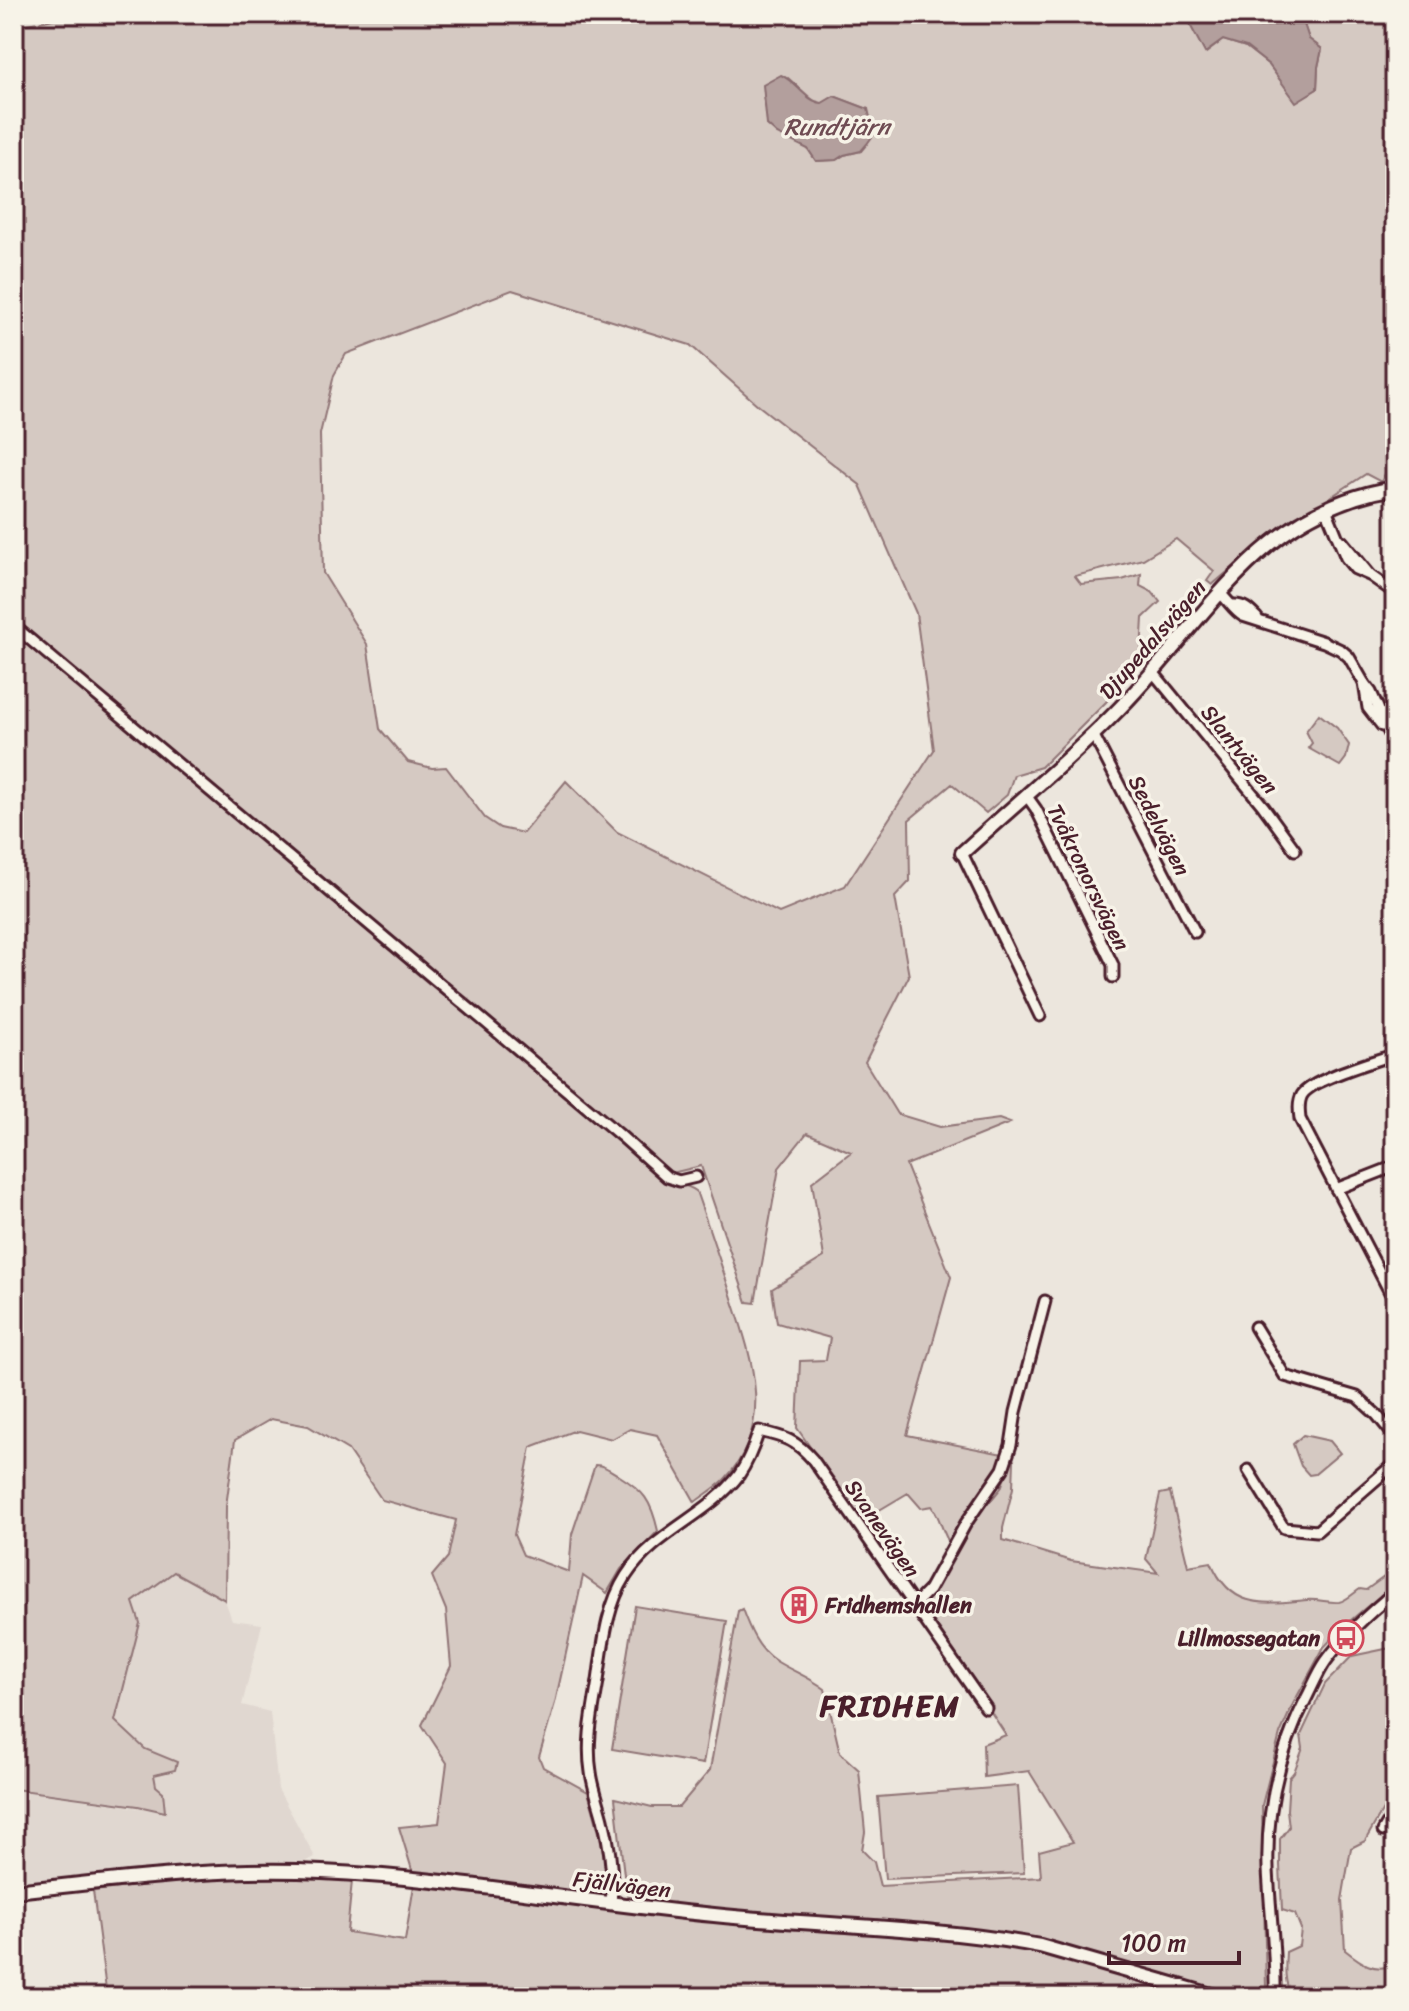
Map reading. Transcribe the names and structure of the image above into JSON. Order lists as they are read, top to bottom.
{
  "streets": {
    "street": [
      "Djupedalsvägen",
      "Slantvägen",
      "Sedelvägen",
      "Tvåkronorsvägen",
      "Svanevägen",
      "Fjällvägen"
    ]
  },
  "crossings": [
    ["Djupedalsvägen", "Slantvägen"],
    ["Djupedalsvägen", "Sedelvägen"],
    ["Djupedalsvägen", "Tvåkronorsvägen"],
    ["Svanevägen", "Fjällvägen"]
  ],
  "districts": ["FRIDHEM"],
  "water": ["Rundtjärn"],
  "places": {
    "building": ["Fridhemshallen"],
    "bus stop": ["Lillmossegatan"]
  },
  "scale_bar": "100 m"
}
